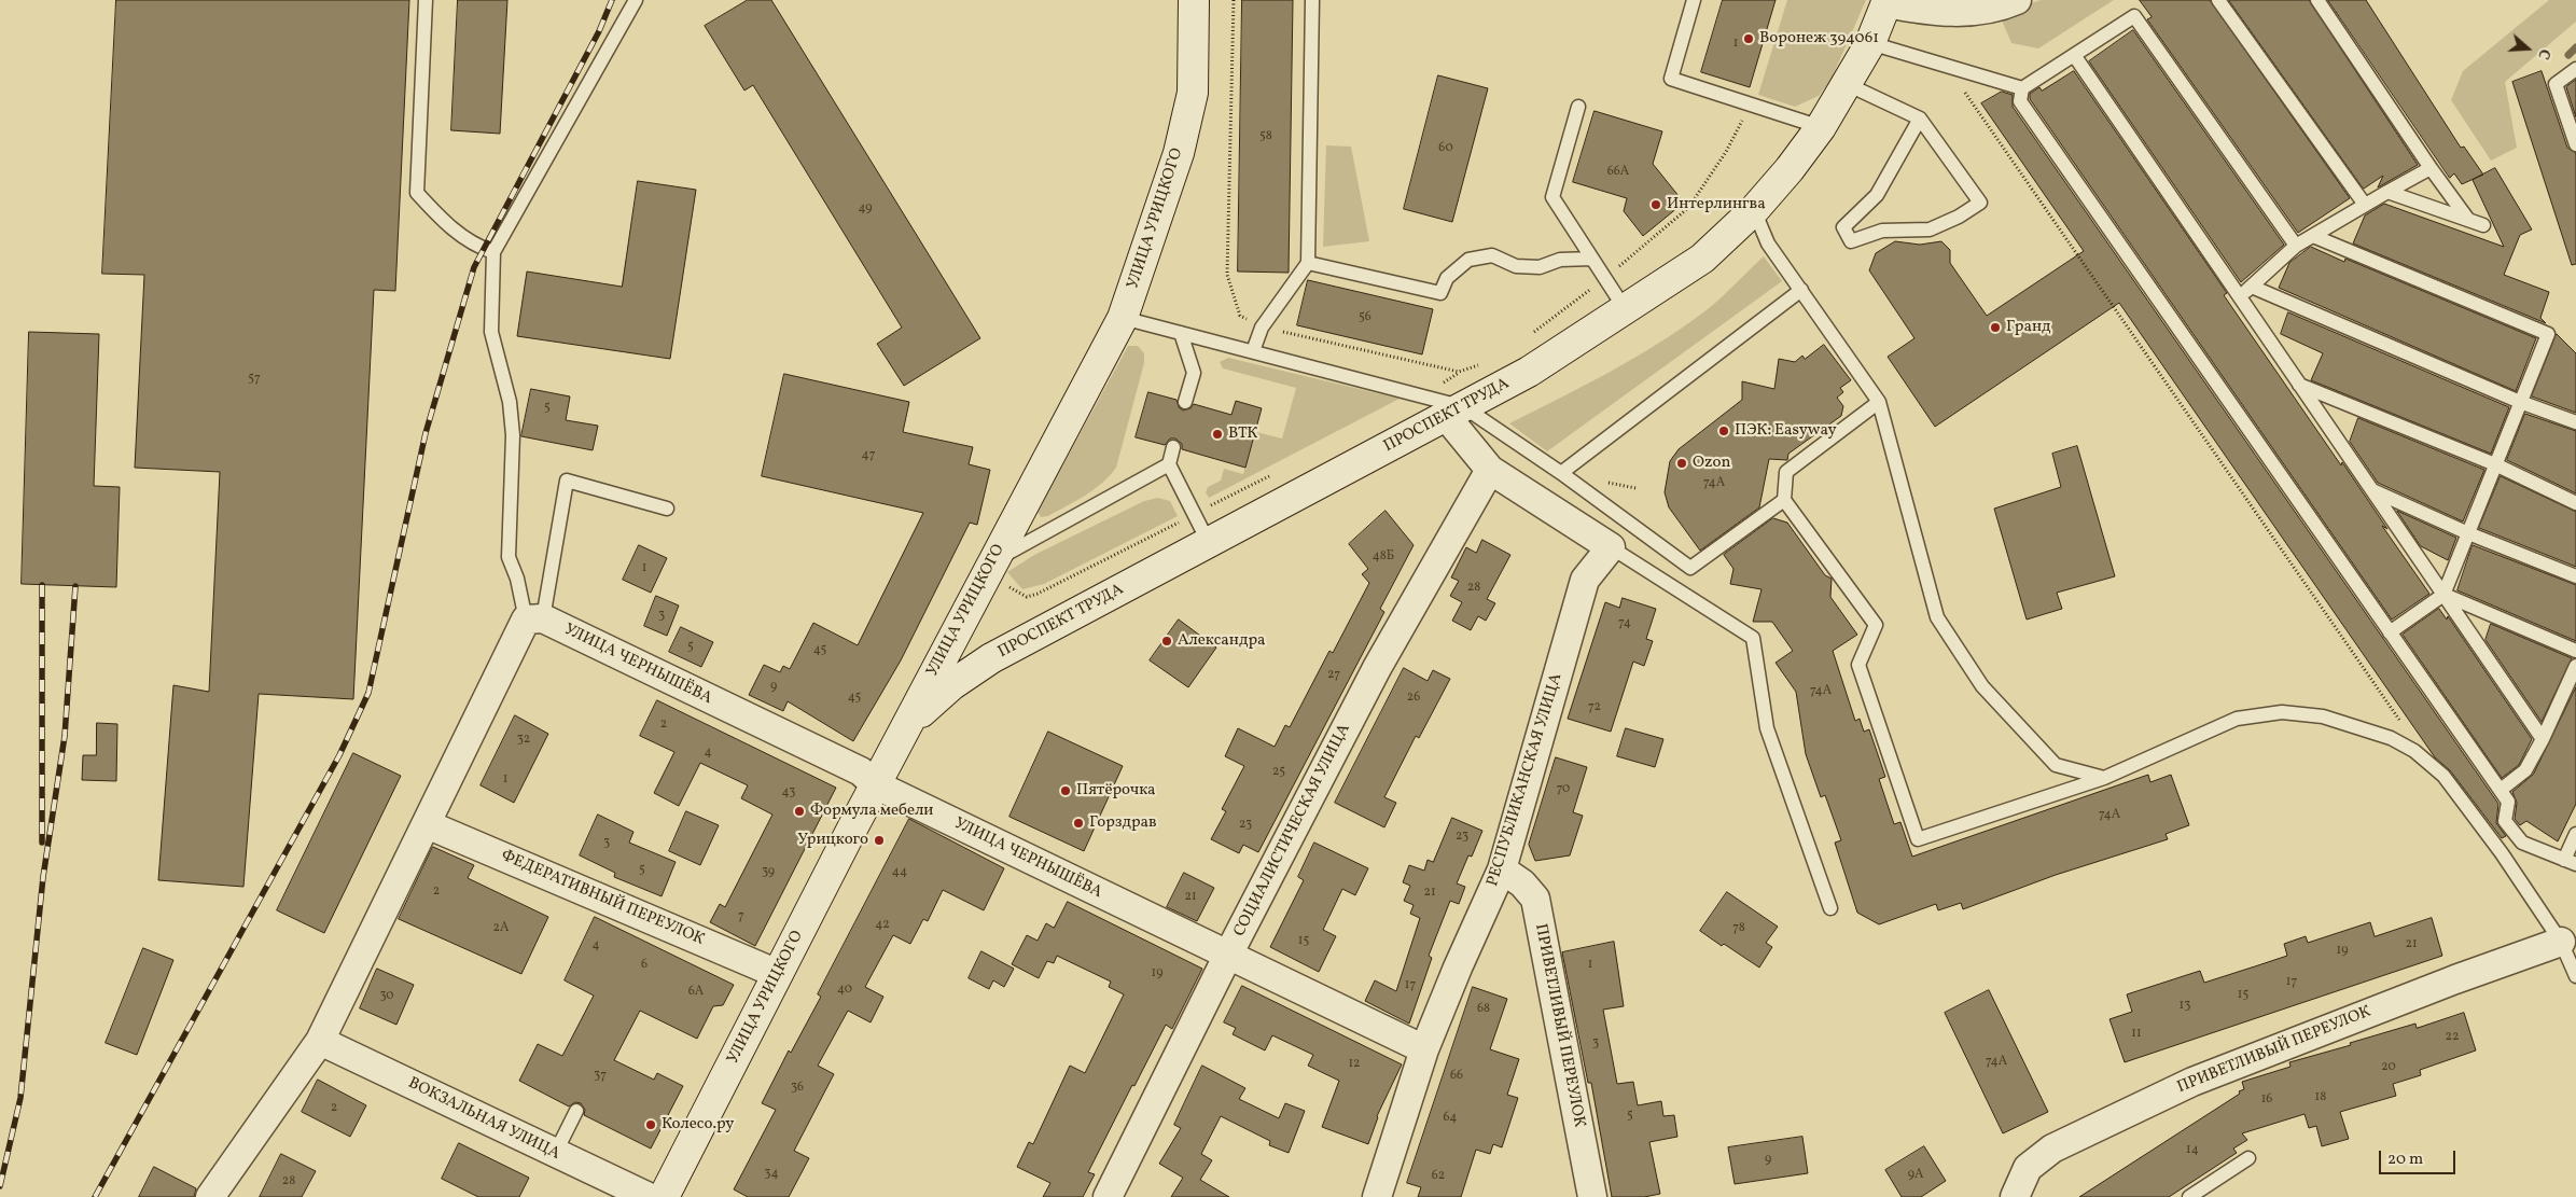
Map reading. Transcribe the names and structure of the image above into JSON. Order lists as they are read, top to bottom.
{
  "streets": {
    "main road": ["УЛИЦА УРИЦКОГО", "ПРОСПЕКТ ТРУДА"],
    "street": [
      "УЛИЦА ЧЕРНЫШЁВА",
      "РЕСПУБЛИКАНСКАЯ УЛИЦА",
      "СОЦИАЛИСТИЧЕСКАЯ УЛИЦА",
      "ФЕДЕРАТИВНЫЙ ПЕРЕУЛОК",
      "ПРИВЕТЛИВЫЙ ПЕРЕУЛОК",
      "ВОКЗАЛЬНАЯ УЛИЦА"
    ]
  },
  "crossings": [
    ["УЛИЦА УРИЦКОГО", "ПРОСПЕКТ ТРУДА"],
    ["УЛИЦА УРИЦКОГО", "УЛИЦА ЧЕРНЫШЁВА"],
    ["УЛИЦА УРИЦКОГО", "ФЕДЕРАТИВНЫЙ ПЕРЕУЛОК"],
    ["УЛИЦА ЧЕРНЫШЁВА", "РЕСПУБЛИКАНСКАЯ УЛИЦА"],
    ["УЛИЦА ЧЕРНЫШЁВА", "СОЦИАЛИСТИЧЕСКАЯ УЛИЦА"],
    ["РЕСПУБЛИКАНСКАЯ УЛИЦА", "ПРИВЕТЛИВЫЙ ПЕРЕУЛОК"]
  ],
  "places": [
    "Воронеж 394061",
    "Интерлингва",
    "Гранд",
    "ПЭК: Easyway",
    "ВТК",
    "Ozon",
    "Александра",
    "Пятёрочка",
    "Формула мебели",
    "Горздрав",
    "Урицкого",
    "Колесо.ру"
  ],
  "house_numbers": [
    "1",
    "58",
    "60",
    "66А",
    "49",
    "56",
    "57",
    "5",
    "47",
    "74А",
    "48Б",
    "1",
    "28",
    "3",
    "74",
    "5",
    "45",
    "27",
    "9",
    "74А",
    "45",
    "26",
    "72",
    "2",
    "32",
    "4",
    "25",
    "1",
    "70",
    "43",
    "74А",
    "23",
    "23",
    "3",
    "5",
    "39",
    "44",
    "2",
    "21",
    "21",
    "7",
    "42",
    "2А",
    "78",
    "15",
    "21",
    "4",
    "19",
    "6",
    "1",
    "19",
    "17",
    "17",
    "40",
    "6А",
    "15",
    "30",
    "13",
    "68",
    "11",
    "22",
    "3",
    "74А",
    "12",
    "20",
    "37",
    "66",
    "36",
    "18",
    "16",
    "2",
    "5",
    "64",
    "14",
    "9",
    "34",
    "9А",
    "62",
    "28"
  ],
  "scale_bar": "20 m",
  "north": "right"
}
